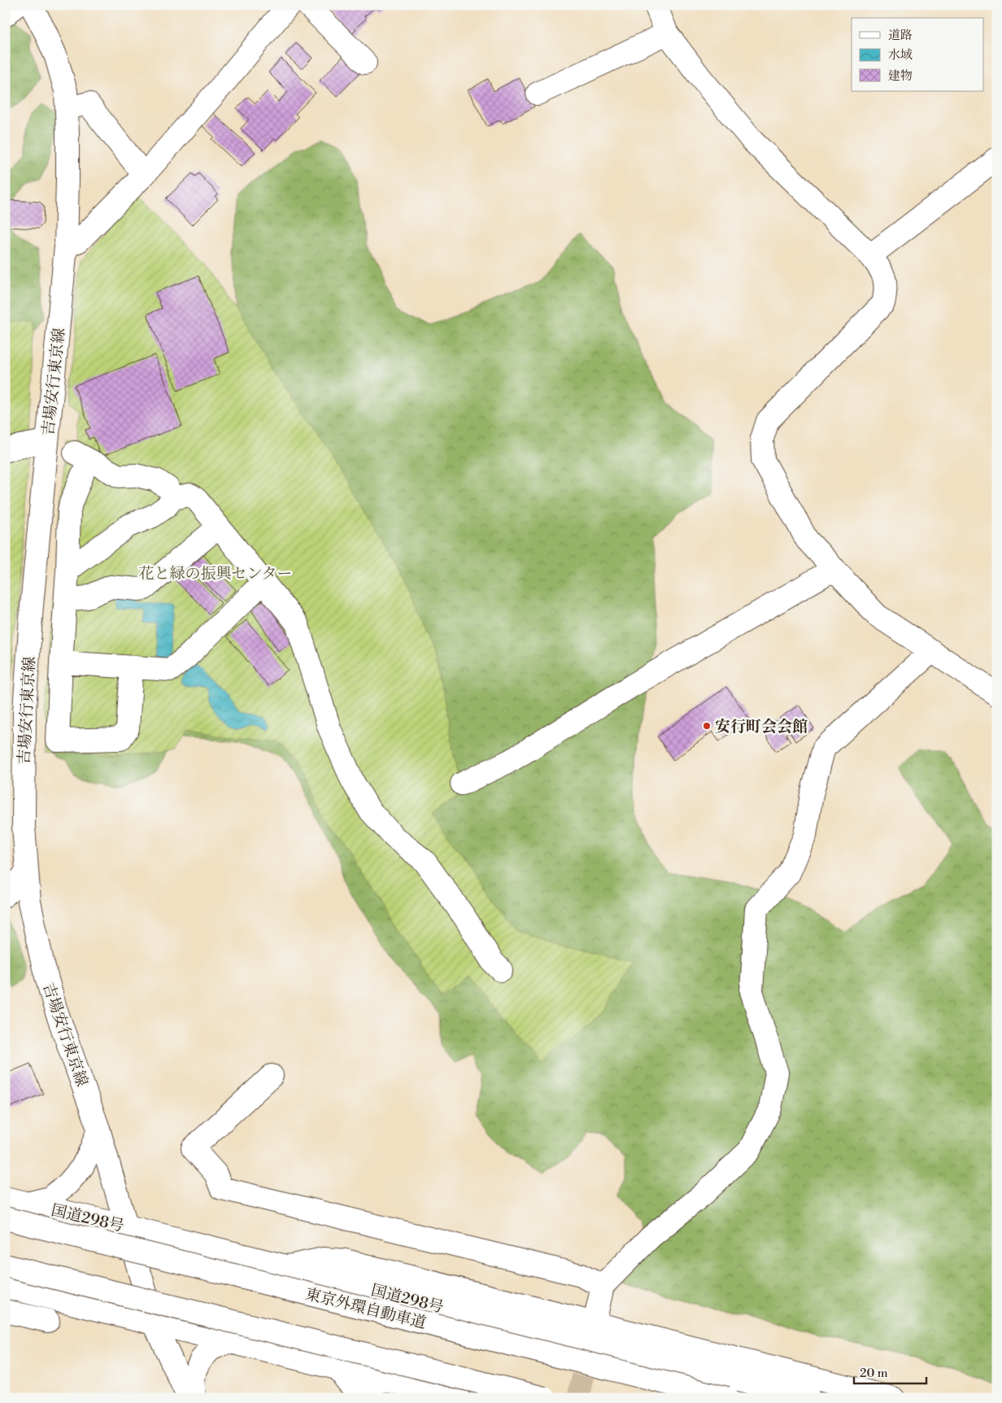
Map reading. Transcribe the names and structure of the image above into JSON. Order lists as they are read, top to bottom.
{
  "streets": {
    "main road": ["吉場安行東京線", "国道298号", "東京外環自動車道"]
  },
  "crossings": [
    ["吉場安行東京線", "国道298号"]
  ],
  "parks": ["花と緑の振興センター"],
  "places": ["安行町会会館"],
  "legend": ["道路", "水域", "建物"],
  "scale_bar": "20 m"
}
